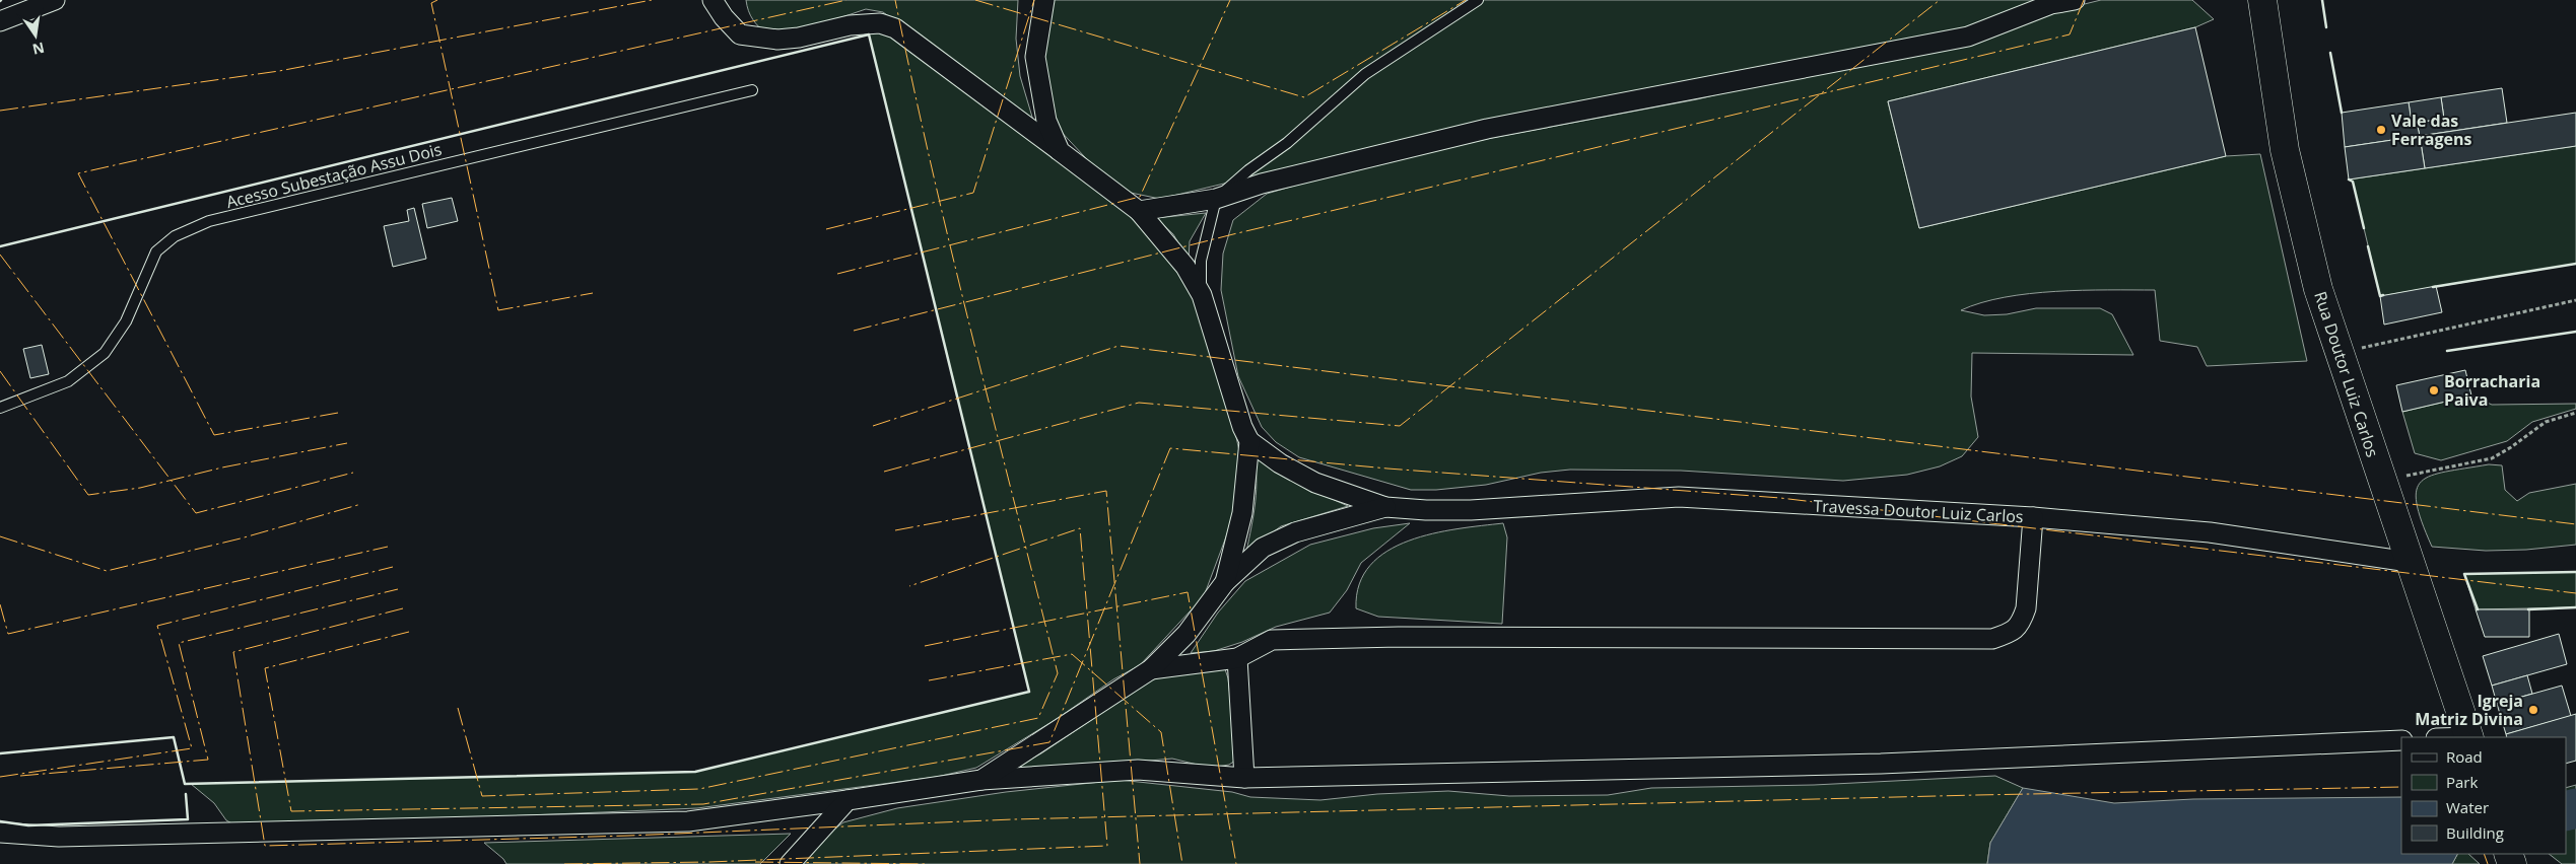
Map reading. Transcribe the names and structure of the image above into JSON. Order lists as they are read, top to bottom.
{
  "streets": {
    "main road": ["Rua Doutor Luiz Carlos"],
    "street": ["Travessa Doutor Luiz Carlos"],
    "lane": ["Acesso Subestação Assu Dois"]
  },
  "crossings": [
    ["Rua Doutor Luiz Carlos", "Travessa Doutor Luiz Carlos"]
  ],
  "places": ["Vale das Ferragens", "Borracharia Paiva", "Igreja Matriz Divina"],
  "legend": [
    "Road",
    "Park",
    "Water",
    "Building"
  ],
  "north": "bottom"
}
